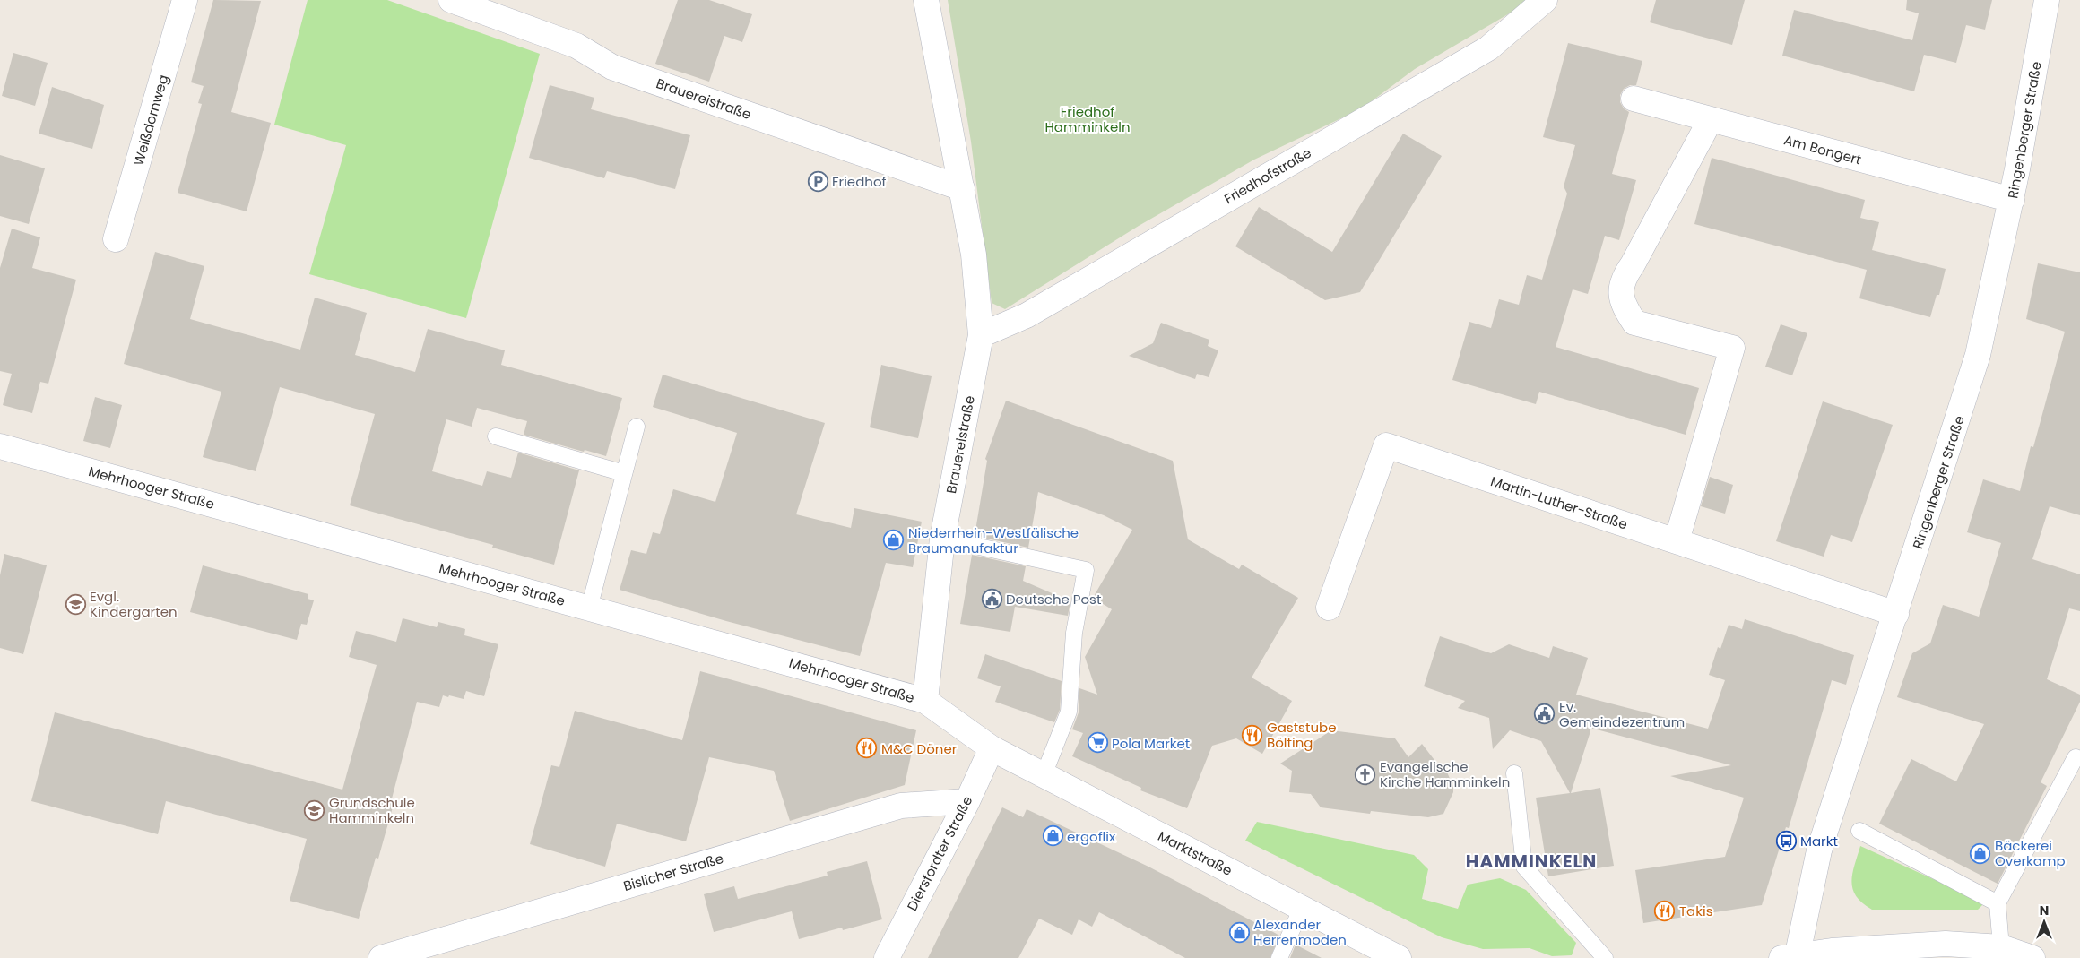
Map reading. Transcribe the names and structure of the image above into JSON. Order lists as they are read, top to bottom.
{
  "streets": {
    "street": [
      "Brauereistraße",
      "Weißdornweg",
      "Ringenberger Straße",
      "Am Bongert",
      "Friedhofstraße",
      "Mehrhooger Straße",
      "Martin-Luther-Straße",
      "Diersfordter Straße",
      "Marktstraße",
      "Bislicher Straße"
    ]
  },
  "crossings": [
    ["Brauereistraße", "Friedhofstraße"],
    ["Brauereistraße", "Mehrhooger Straße"],
    ["Ringenberger Straße", "Am Bongert"],
    ["Ringenberger Straße", "Martin-Luther-Straße"],
    ["Mehrhooger Straße", "Diersfordter Straße"],
    ["Mehrhooger Straße", "Marktstraße"],
    ["Diersfordter Straße", "Marktstraße"],
    ["Diersfordter Straße", "Bislicher Straße"]
  ],
  "districts": ["HAMMINKELN"],
  "parks": ["Friedhof Hamminkeln"],
  "places": {
    "parking": ["Friedhof"],
    "shop": [
      "Niederrhein-Westfälische Braumanufaktur",
      "ergoflix",
      "Bäckerei Overkamp",
      "Alexander Herrenmoden"
    ],
    "public building": ["Deutsche Post", "Ev. Gemeindezentrum"],
    "school or university": ["Evgl. Kindergarten", "Grundschule Hamminkeln"],
    "restaurant": ["Gaststube Bölting", "M&C Döner", "Takis"],
    "supermarket": ["Pola Market"],
    "church": ["Evangelische Kirche Hamminkeln"],
    "bus stop": ["Markt"]
  },
  "north": "top"
}
